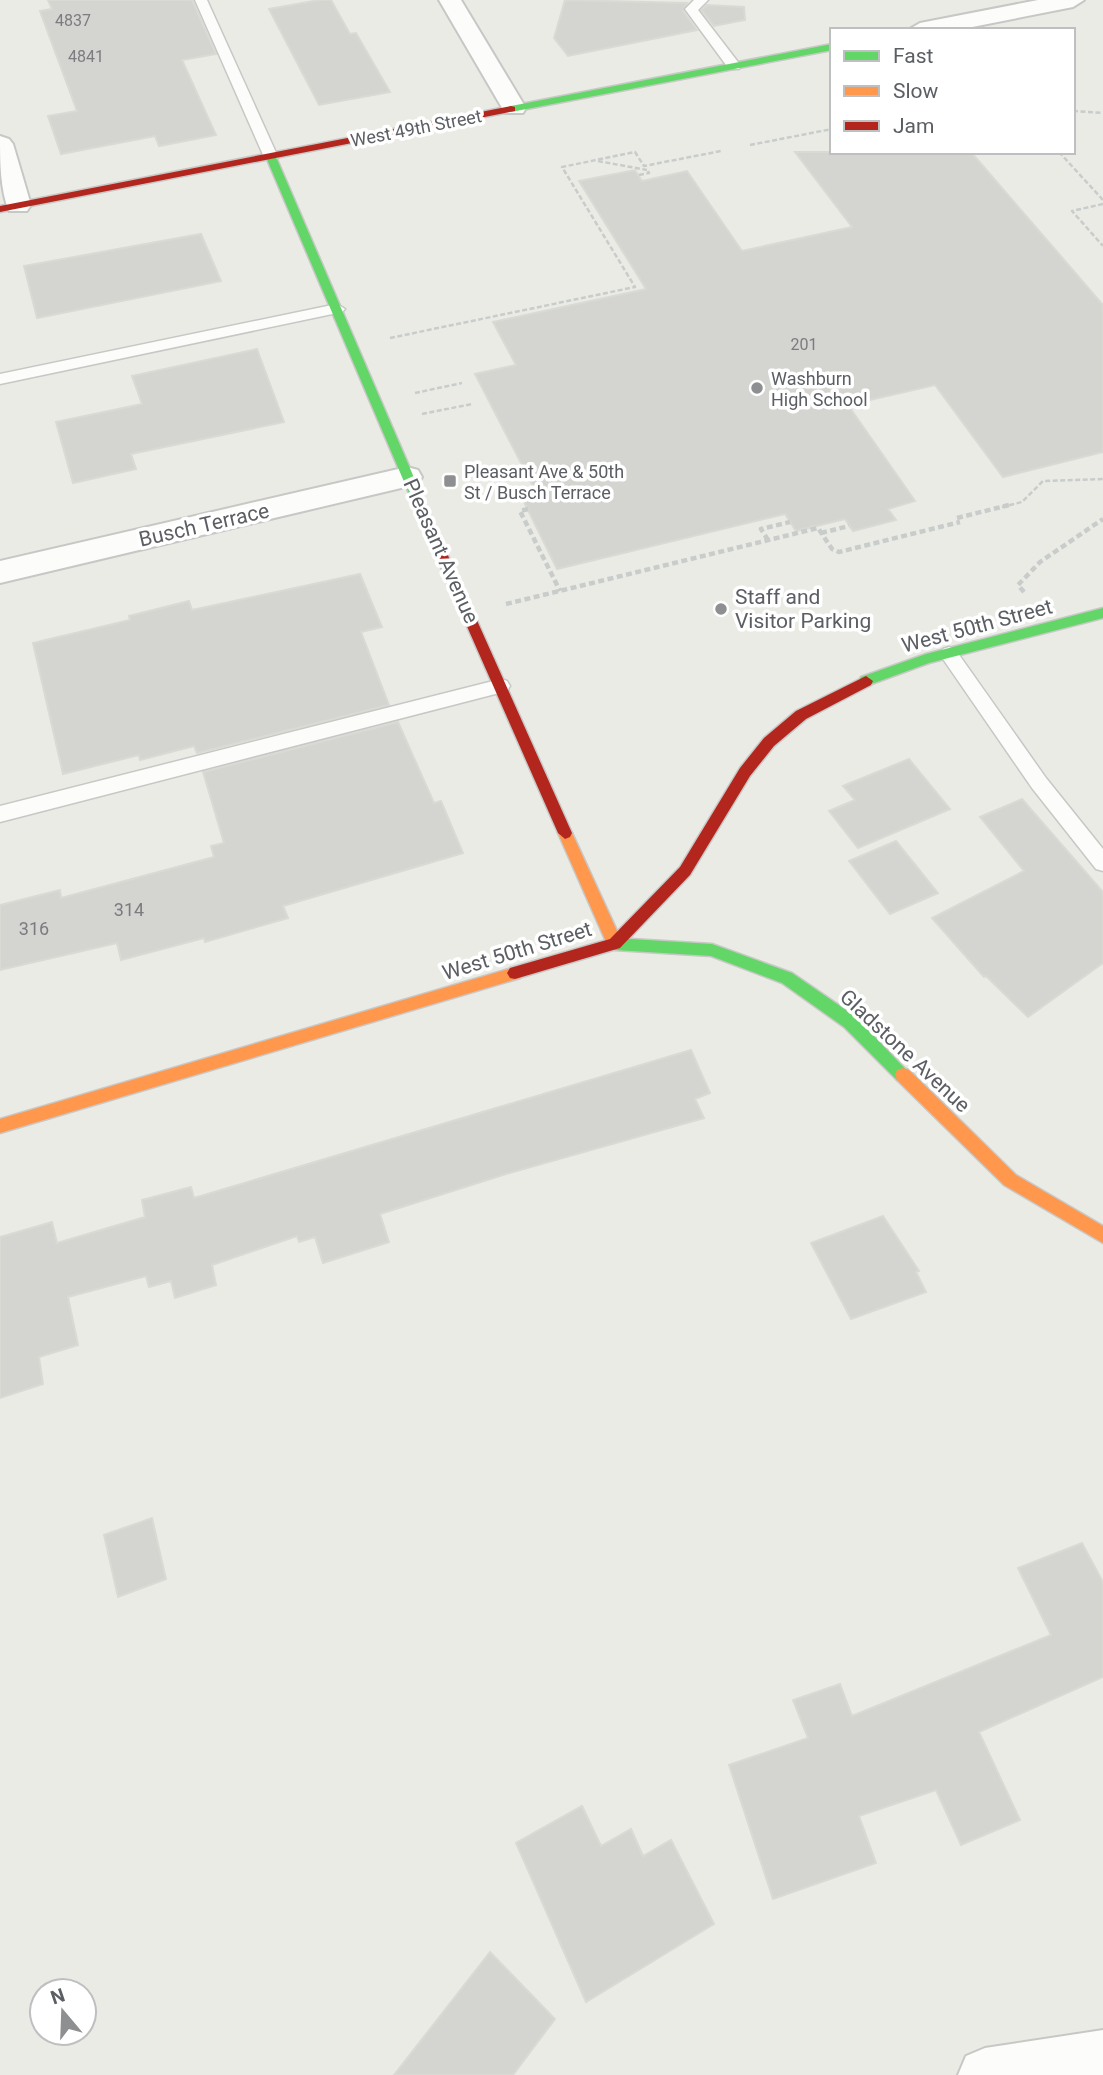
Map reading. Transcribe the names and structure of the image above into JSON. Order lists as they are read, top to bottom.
{
  "streets": {
    "street": [
      "West 49th Street",
      "Busch Terrace",
      "Pleasant Avenue",
      "West 50th Street",
      "Gladstone Avenue"
    ]
  },
  "crossings": [
    ["West 49th Street", "Pleasant Avenue"],
    ["Busch Terrace", "Pleasant Avenue"],
    ["Pleasant Avenue", "West 50th Street"],
    ["Pleasant Avenue", "Gladstone Avenue"],
    ["West 50th Street", "Gladstone Avenue"]
  ],
  "places": {
    "other": ["Washburn High School", "Staff and Visitor Parking"],
    "transit": ["Pleasant Ave & 50th St / Busch Terrace"]
  },
  "house_numbers": [
    "4837",
    "4841",
    "201",
    "314",
    "316"
  ],
  "legend": ["Fast", "Slow", "Jam"],
  "north": "top"
}
